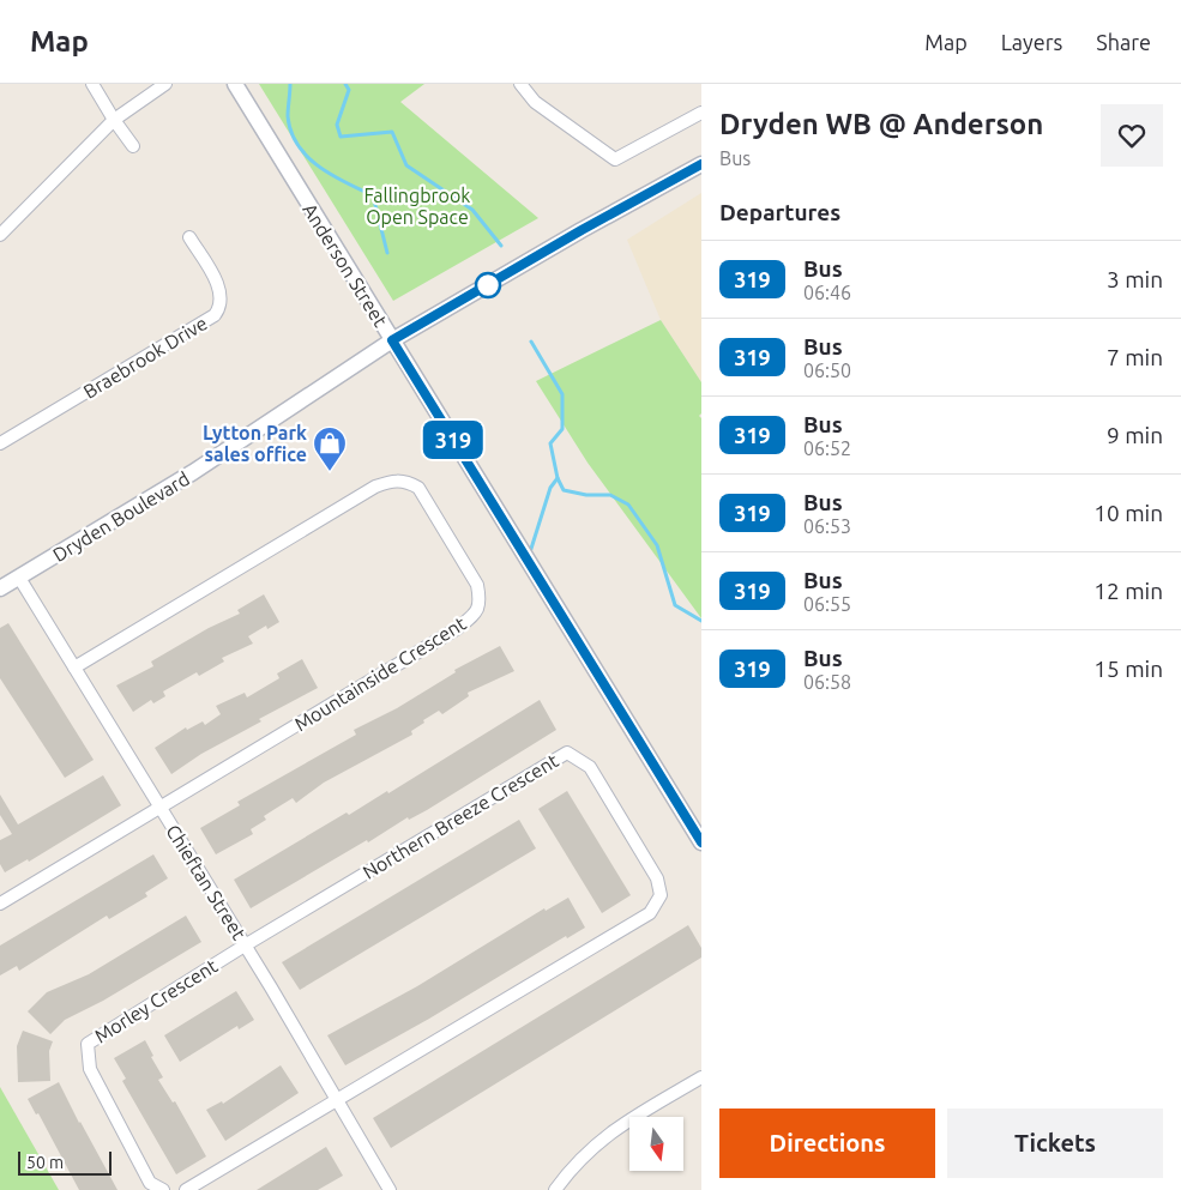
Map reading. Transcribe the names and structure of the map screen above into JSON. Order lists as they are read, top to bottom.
{
  "streets": {
    "street": [
      "Anderson Street",
      "Braebrook Drive",
      "Dryden Boulevard",
      "Mountainside Crescent",
      "Northern Breeze Crescent",
      "Chieftan Street",
      "Morley Crescent"
    ]
  },
  "crossings": [
    ["Anderson Street", "Dryden Boulevard"],
    ["Dryden Boulevard", "Chieftan Street"],
    ["Mountainside Crescent", "Chieftan Street"],
    ["Northern Breeze Crescent", "Chieftan Street"],
    ["Northern Breeze Crescent", "Morley Crescent"],
    ["Chieftan Street", "Morley Crescent"]
  ],
  "parks": ["Fallingbrook Open Space"],
  "places": {
    "shop": ["Lytton Park sales office"]
  },
  "lines": ["bus line 319"],
  "scale_bar": "50 m",
  "north": "bottom",
  "page": {
    "header": "Map",
    "nav": ["Map", "Layers", "Share"],
    "on_map": "319",
    "heading": [
      ["Dryden WB @ Anderson", "Bus"],
      "Departures"
    ],
    "list": [
      {
        "mark": "319",
        "name": "Bus",
        "note": "06:46",
        "value": "3 min"
      },
      {
        "mark": "319",
        "name": "Bus",
        "note": "06:50",
        "value": "7 min"
      },
      {
        "mark": "319",
        "name": "Bus",
        "note": "06:52",
        "value": "9 min"
      },
      {
        "mark": "319",
        "name": "Bus",
        "note": "06:53",
        "value": "10 min"
      },
      {
        "mark": "319",
        "name": "Bus",
        "note": "06:55",
        "value": "12 min"
      },
      {
        "mark": "319",
        "name": "Bus",
        "note": "06:58",
        "value": "15 min"
      }
    ],
    "buttons": ["Directions", "Tickets"],
    "scale": "50 m"
  }
}
